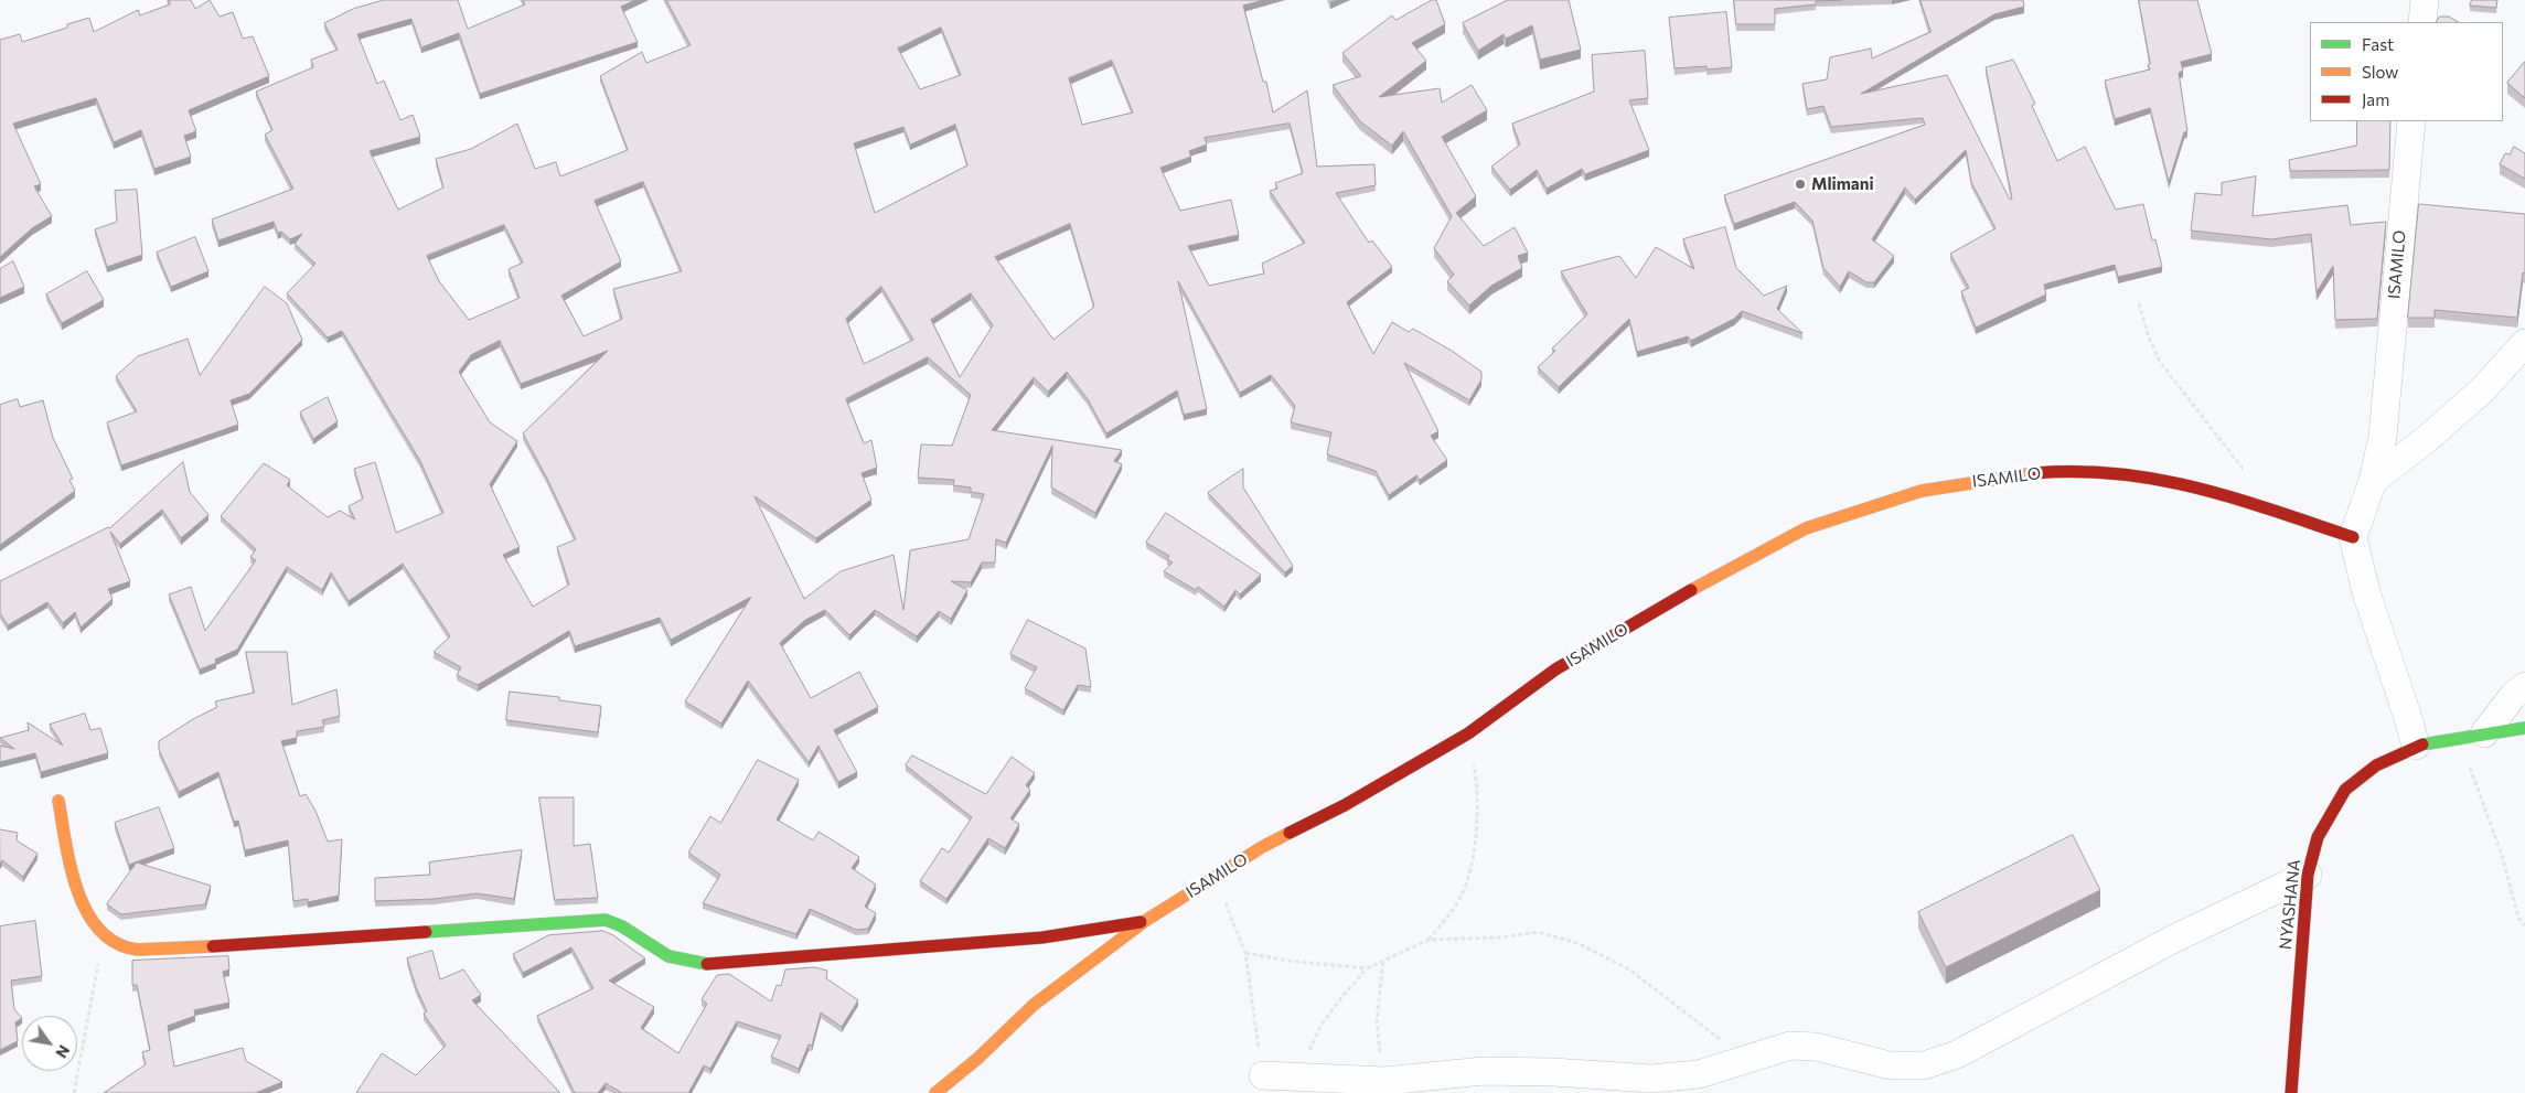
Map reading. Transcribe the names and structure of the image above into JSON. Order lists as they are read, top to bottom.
{
  "streets": {
    "street": ["ISAMILO", "NYASHANA"]
  },
  "places": ["Mlimani"],
  "legend": ["Fast", "Slow", "Jam"],
  "north": "bottom right"
}
